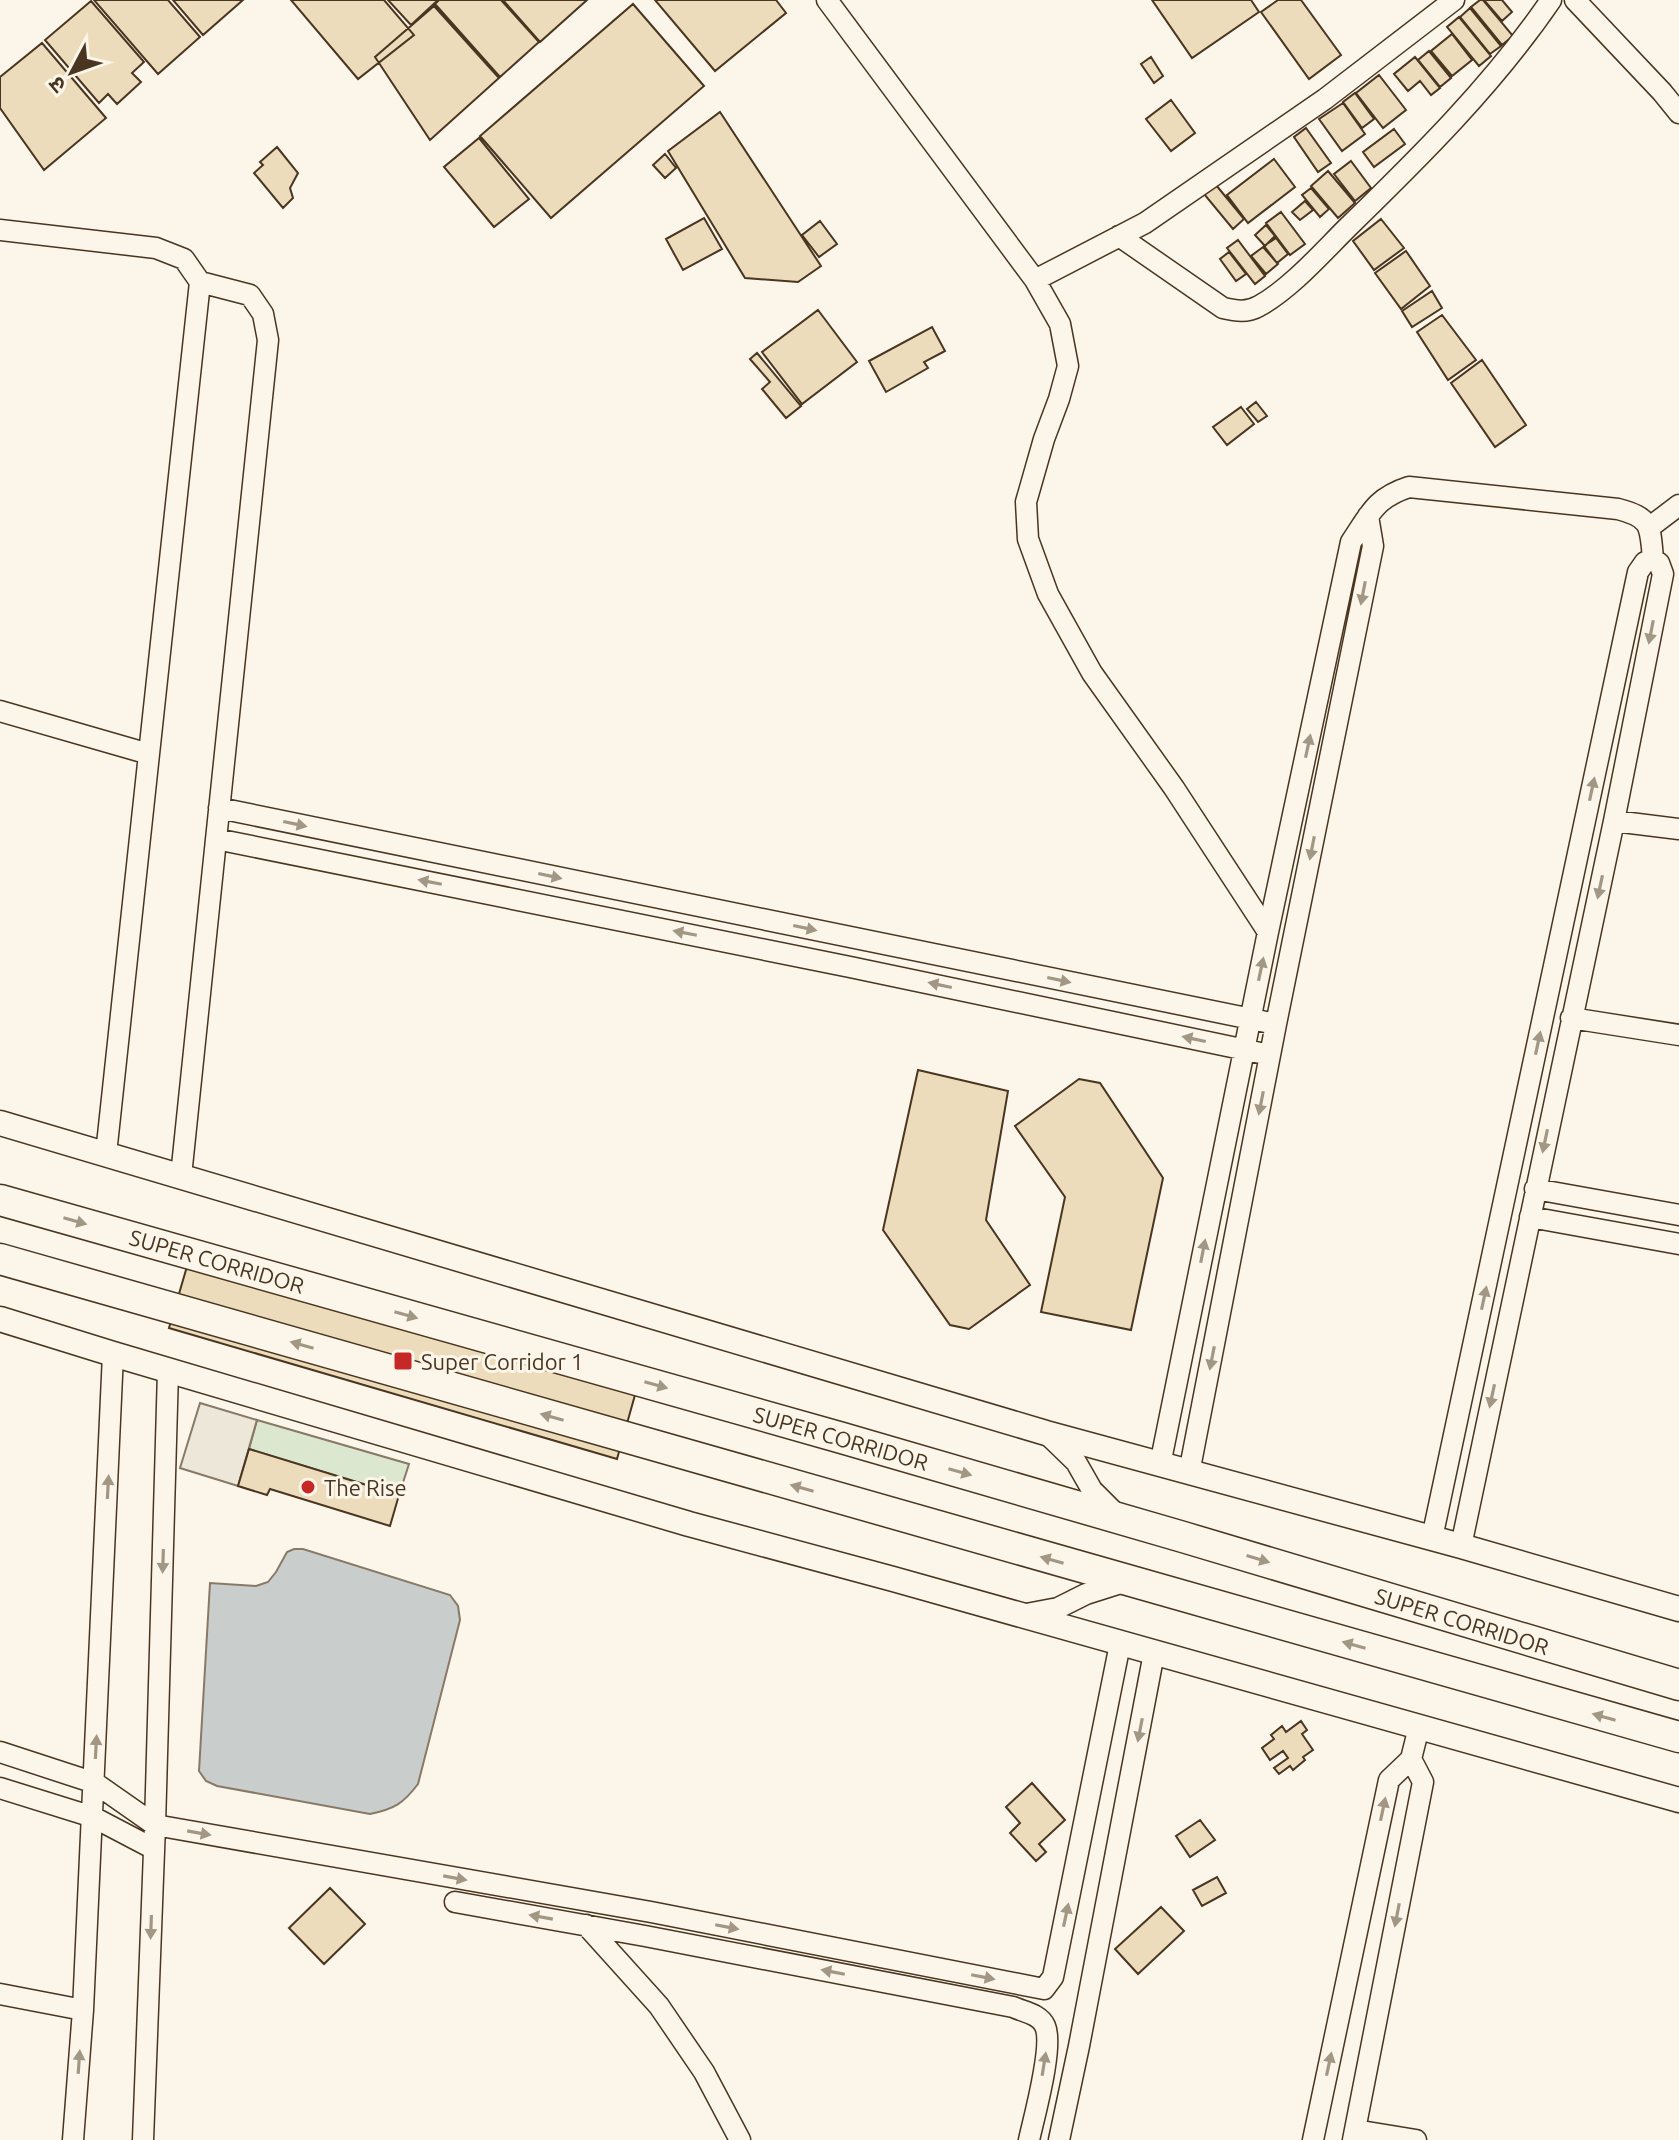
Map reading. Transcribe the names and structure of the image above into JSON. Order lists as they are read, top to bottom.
{
  "streets": {
    "main road": ["SUPER CORRIDOR"]
  },
  "places": {
    "transit": ["Super Corridor 1"],
    "other": ["The Rise"]
  },
  "north": "bottom left"
}
